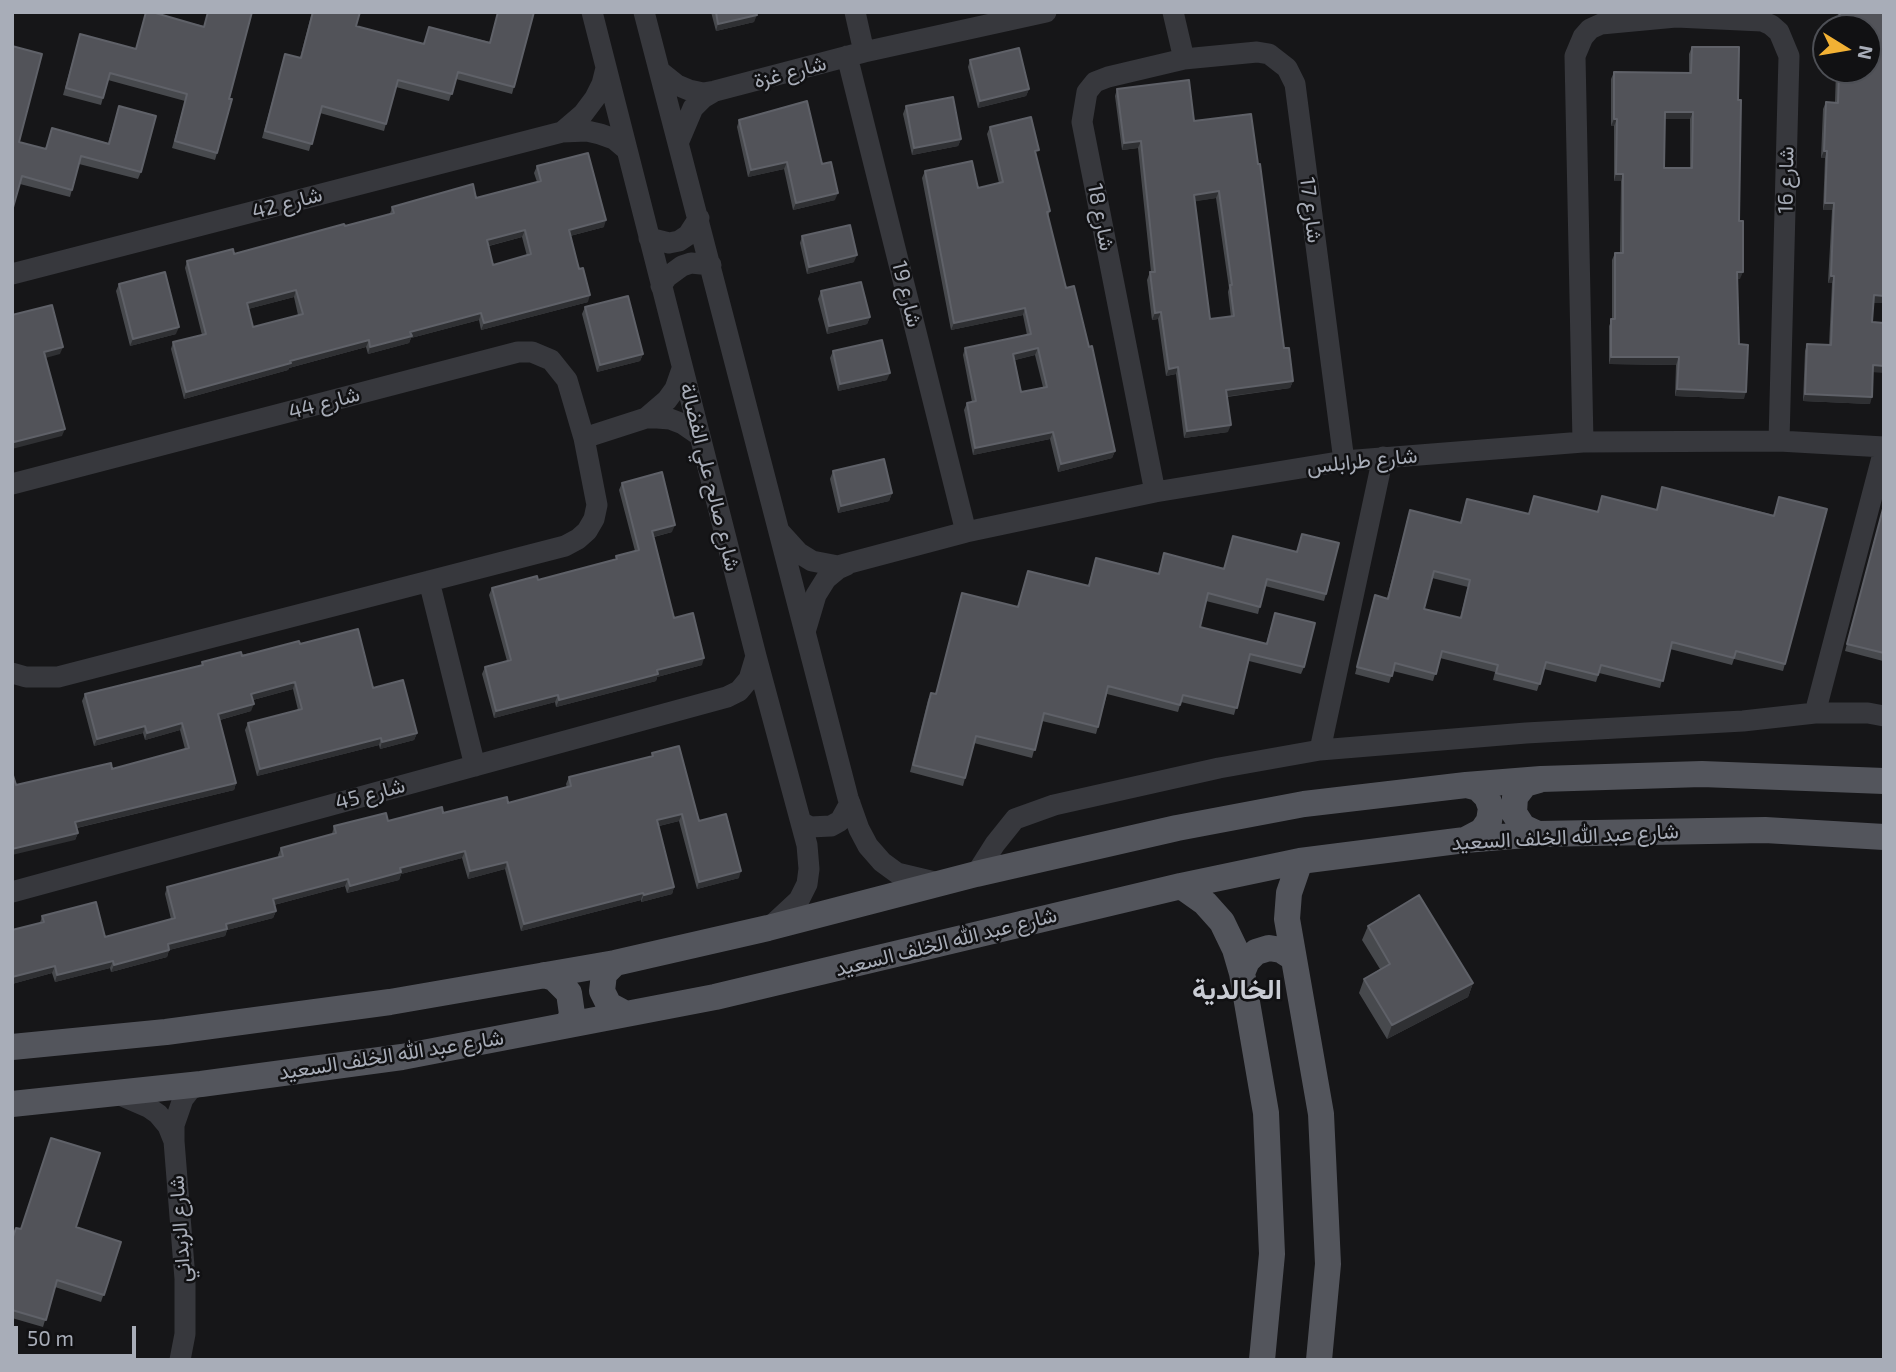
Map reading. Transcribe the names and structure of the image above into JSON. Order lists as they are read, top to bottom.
{
  "streets": {
    "main road": ["شارع عبد الله الخلف السعيد"],
    "street": [
      "شارع غزة",
      "شارع 16",
      "شارع 42",
      "شارع 17",
      "شارع 18",
      "شارع 19",
      "شارع 44",
      "شارع طرابلس",
      "شارع صالح علي الفضالة",
      "شارع 45",
      "شارع الزبداني"
    ]
  },
  "crossings": [
    ["شارع غزة", "شارع 19"],
    ["شارع 16", "شارع طرابلس"],
    ["شارع 42", "شارع صالح علي الفضالة"],
    ["شارع 17", "شارع 18"],
    ["شارع 17", "شارع طرابلس"],
    ["شارع 18", "شارع طرابلس"],
    ["شارع 19", "شارع طرابلس"],
    ["شارع صالح علي الفضالة", "شارع 45"],
    ["شارع عبد الله الخلف السعيد", "شارع الزبداني"]
  ],
  "districts": ["الخالدية"],
  "scale_bar": "50 m",
  "north": "right"
}
